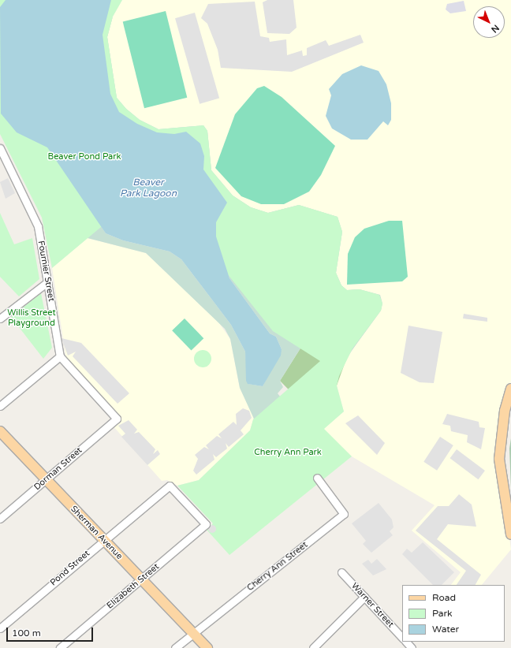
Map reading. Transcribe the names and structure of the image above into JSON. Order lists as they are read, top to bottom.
{
  "streets": {
    "main road": ["Sherman Avenue"],
    "street": [
      "Fournier Street",
      "Dorman Street",
      "Cherry Ann Street",
      "Pond Street",
      "Elizabeth Street",
      "Warner Street"
    ]
  },
  "crossings": [
    ["Fournier Street", "Dorman Street"],
    ["Dorman Street", "Sherman Avenue"],
    ["Sherman Avenue", "Cherry Ann Street"],
    ["Sherman Avenue", "Pond Street"],
    ["Sherman Avenue", "Elizabeth Street"],
    ["Pond Street", "Elizabeth Street"]
  ],
  "water": ["Beaver Park Lagoon"],
  "parks": ["Beaver Pond Park", "Willis Street Playground", "Cherry Ann Park"],
  "legend": ["Road", "Park", "Water"],
  "scale_bar": "100 m",
  "north": "bottom right"
}
